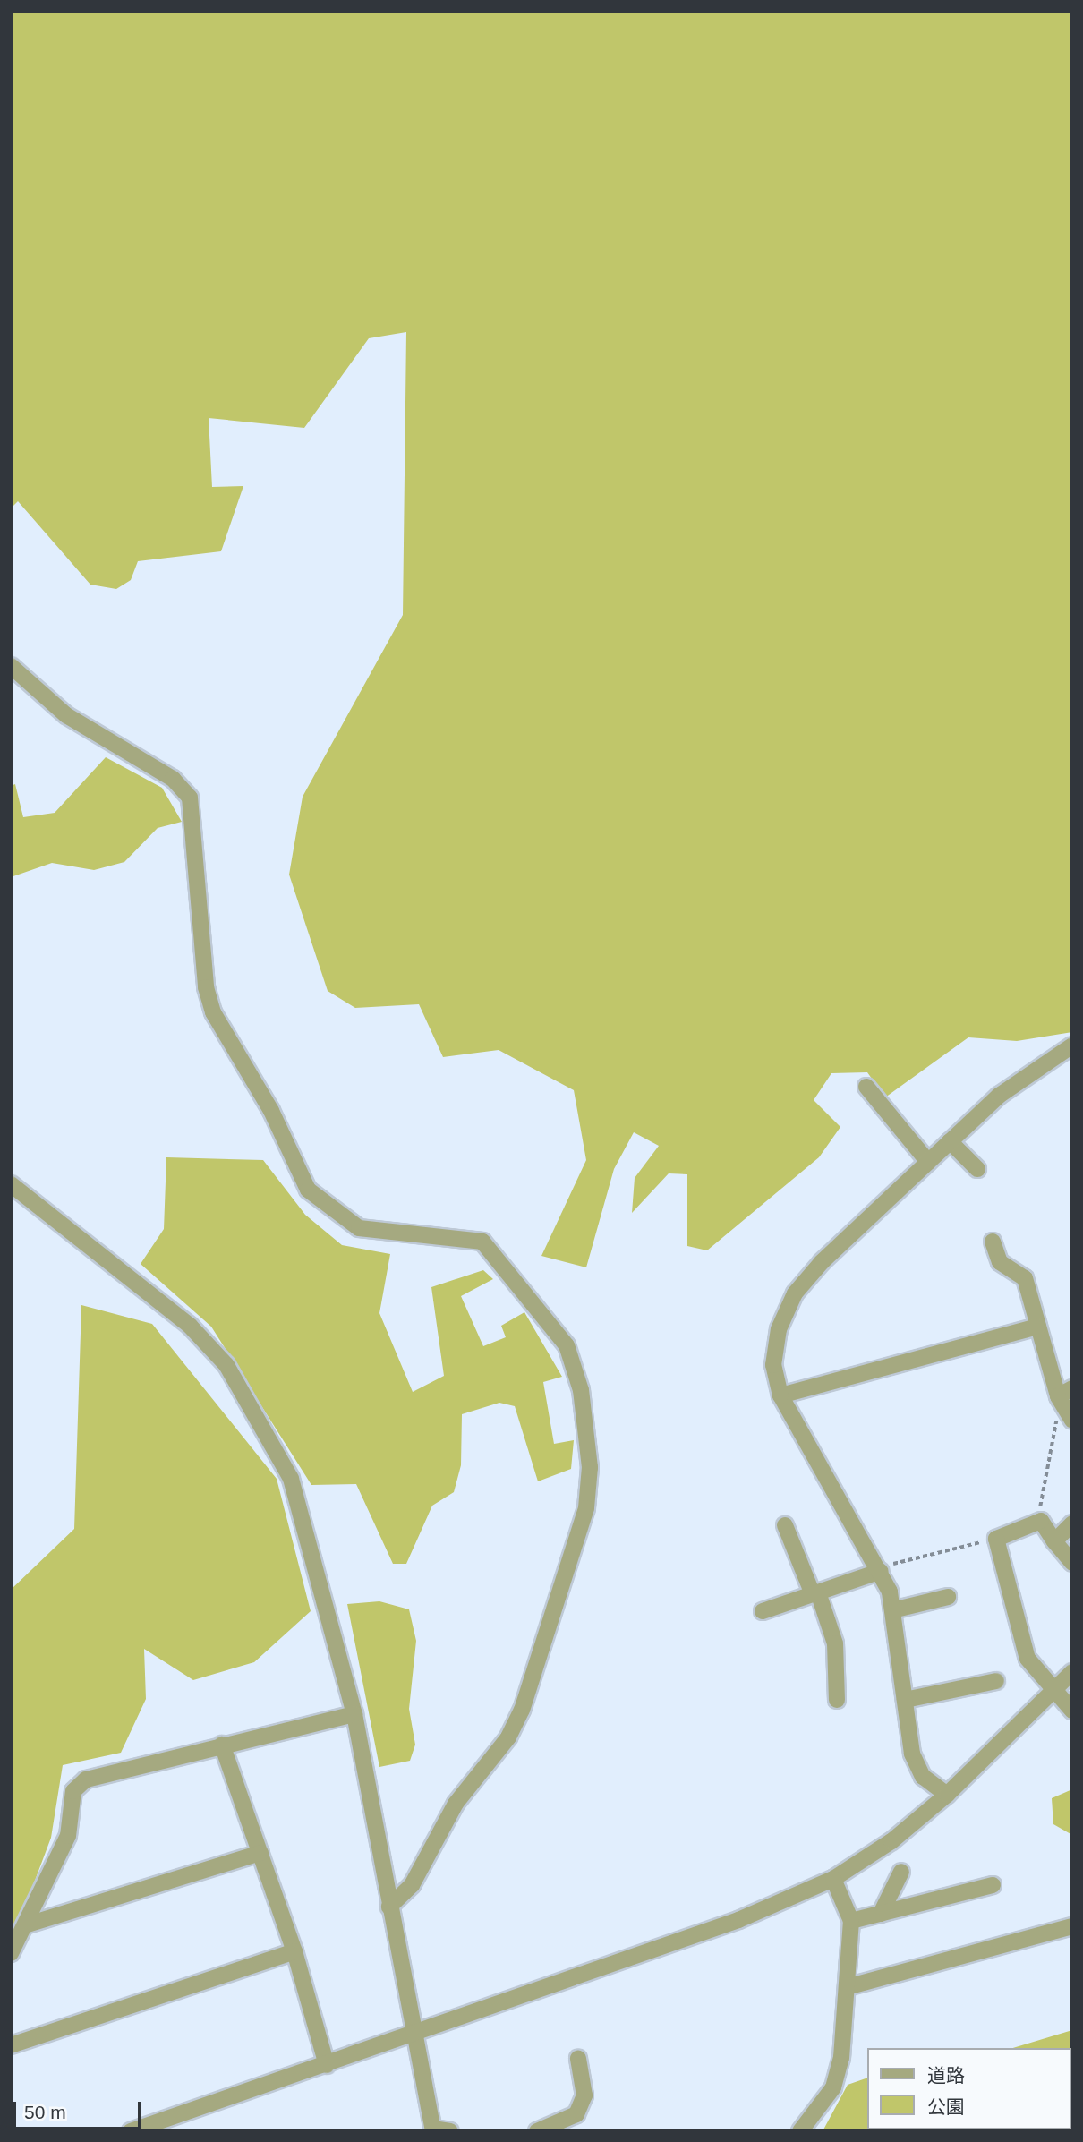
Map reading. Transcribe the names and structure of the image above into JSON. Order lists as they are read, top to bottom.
{
  "legend": ["道路", "公園"],
  "scale_bar": "50 m"
}
